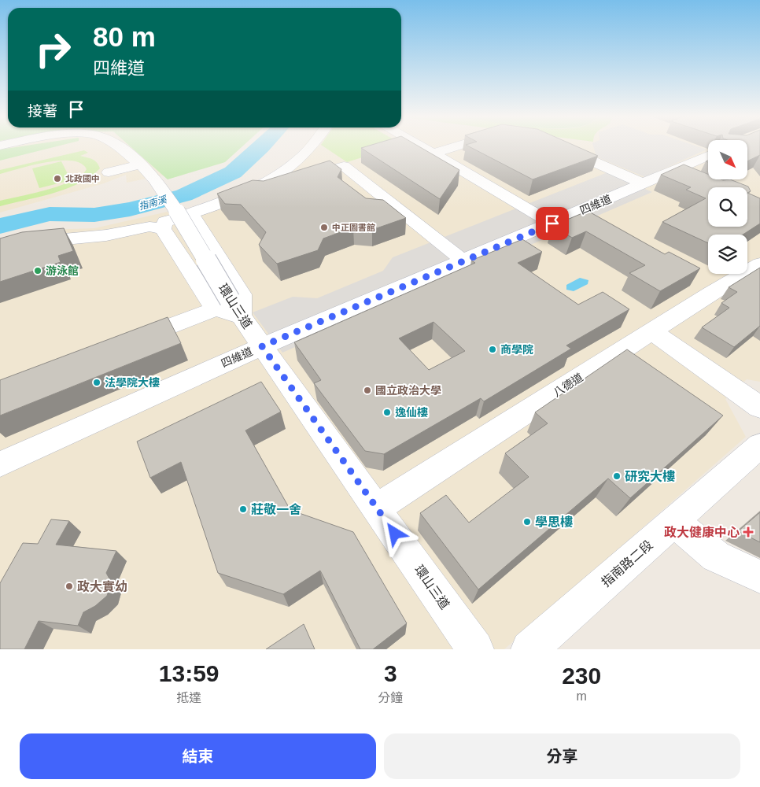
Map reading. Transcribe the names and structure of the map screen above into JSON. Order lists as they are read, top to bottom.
{
  "streets": {
    "street": [
      "四維道",
      "環山三道",
      "八德道",
      "指南路二段"
    ]
  },
  "crossings": [
    ["四維道", "環山三道"],
    ["環山三道", "八德道"]
  ],
  "water": ["指南溪"],
  "places": {
    "other": [
      "北政國中",
      "中正圖書館",
      "游泳館",
      "商學院",
      "法學院大樓",
      "國立政治大學",
      "逸仙樓",
      "研究大樓",
      "莊敬一舍",
      "學思樓",
      "政大實幼"
    ],
    "health": ["政大健康中心"]
  },
  "north": "bottom right",
  "page": {
    "turn": ["80 m", "四維道"],
    "then": "接著",
    "eta": [
      "13:59",
      "抵達",
      "3",
      "分鐘",
      "230",
      "m"
    ],
    "buttons": ["結束", "分享"]
  }
}
